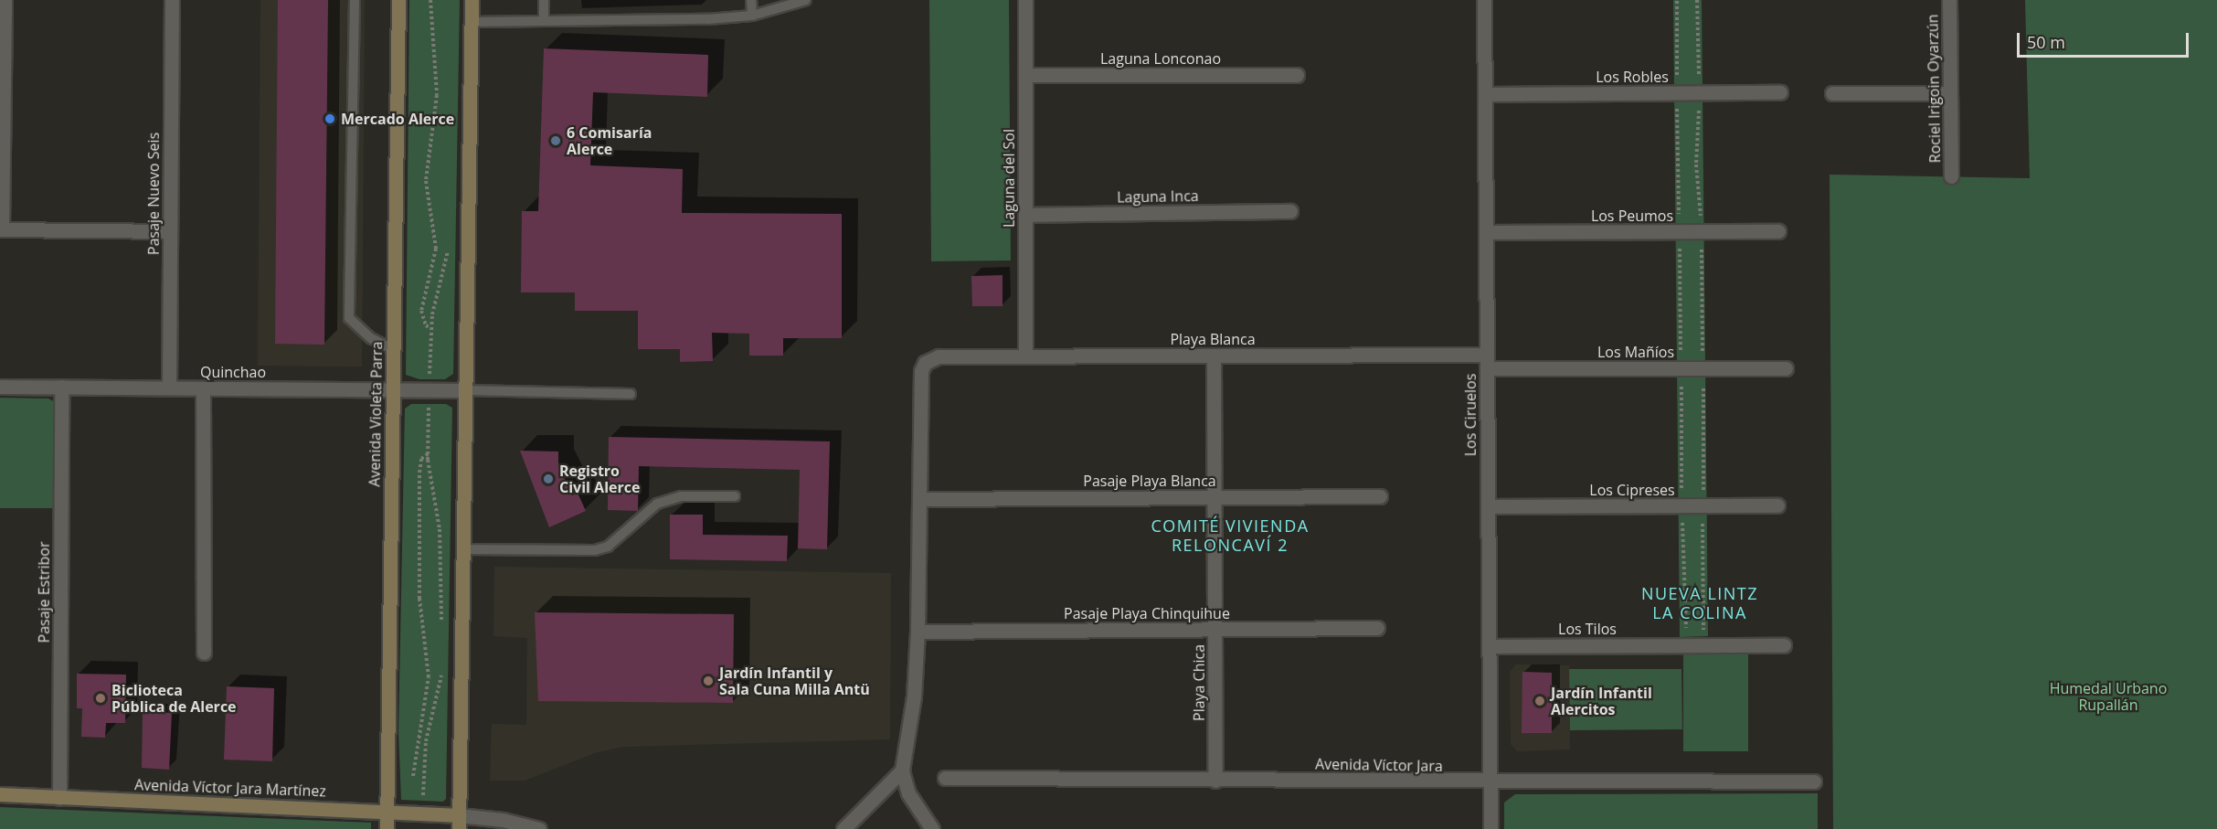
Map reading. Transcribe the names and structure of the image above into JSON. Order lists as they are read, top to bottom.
{
  "streets": {
    "main road": ["Avenida Violeta Parra", "Avenida Víctor Jara Martínez"],
    "street": [
      "Laguna Lonconao",
      "Los Robles",
      "Rociel Irigoin Oyarzún",
      "Laguna del Sol",
      "Pasaje Nuevo Seis",
      "Laguna Inca",
      "Los Peumos",
      "Playa Blanca",
      "Los Mañíos",
      "Quinchao",
      "Los Ciruelos",
      "Pasaje Playa Blanca",
      "Los Cipreses",
      "Pasaje Estribor",
      "Pasaje Playa Chinquihue",
      "Los Tilos",
      "Playa Chica",
      "Avenida Víctor Jara"
    ]
  },
  "crossings": [
    ["Laguna Lonconao", "Laguna del Sol"],
    ["Los Robles", "Los Ciruelos"],
    ["Laguna del Sol", "Laguna Inca"],
    ["Laguna del Sol", "Playa Blanca"],
    ["Pasaje Nuevo Seis", "Quinchao"],
    ["Los Peumos", "Los Ciruelos"],
    ["Playa Blanca", "Los Ciruelos"],
    ["Playa Blanca", "Pasaje Playa Blanca"],
    ["Playa Blanca", "Playa Chica"],
    ["Los Mañíos", "Los Ciruelos"],
    ["Quinchao", "Avenida Violeta Parra"],
    ["Quinchao", "Pasaje Estribor"],
    ["Avenida Violeta Parra", "Avenida Víctor Jara Martínez"],
    ["Los Ciruelos", "Los Cipreses"],
    ["Los Ciruelos", "Los Tilos"],
    ["Los Ciruelos", "Avenida Víctor Jara"],
    ["Pasaje Playa Blanca", "Playa Chica"],
    ["Pasaje Estribor", "Avenida Víctor Jara Martínez"],
    ["Pasaje Playa Chinquihue", "Playa Chica"],
    ["Playa Chica", "Avenida Víctor Jara"]
  ],
  "districts": ["COMITÉ VIVIENDA RELONCAVÍ 2", "NUEVA LINTZ LA COLINA"],
  "parks": ["Humedal Urbano Rupallán"],
  "places": [
    "Mercado Alerce",
    "6 Comisaría Alerce",
    "Registro Civil Alerce",
    "Jardín Infantil y Sala Cuna Milla Antü",
    "Biclioteca Pública de Alerce",
    "Jardín Infantil Alercitos"
  ],
  "scale_bar": "50 m"
}
